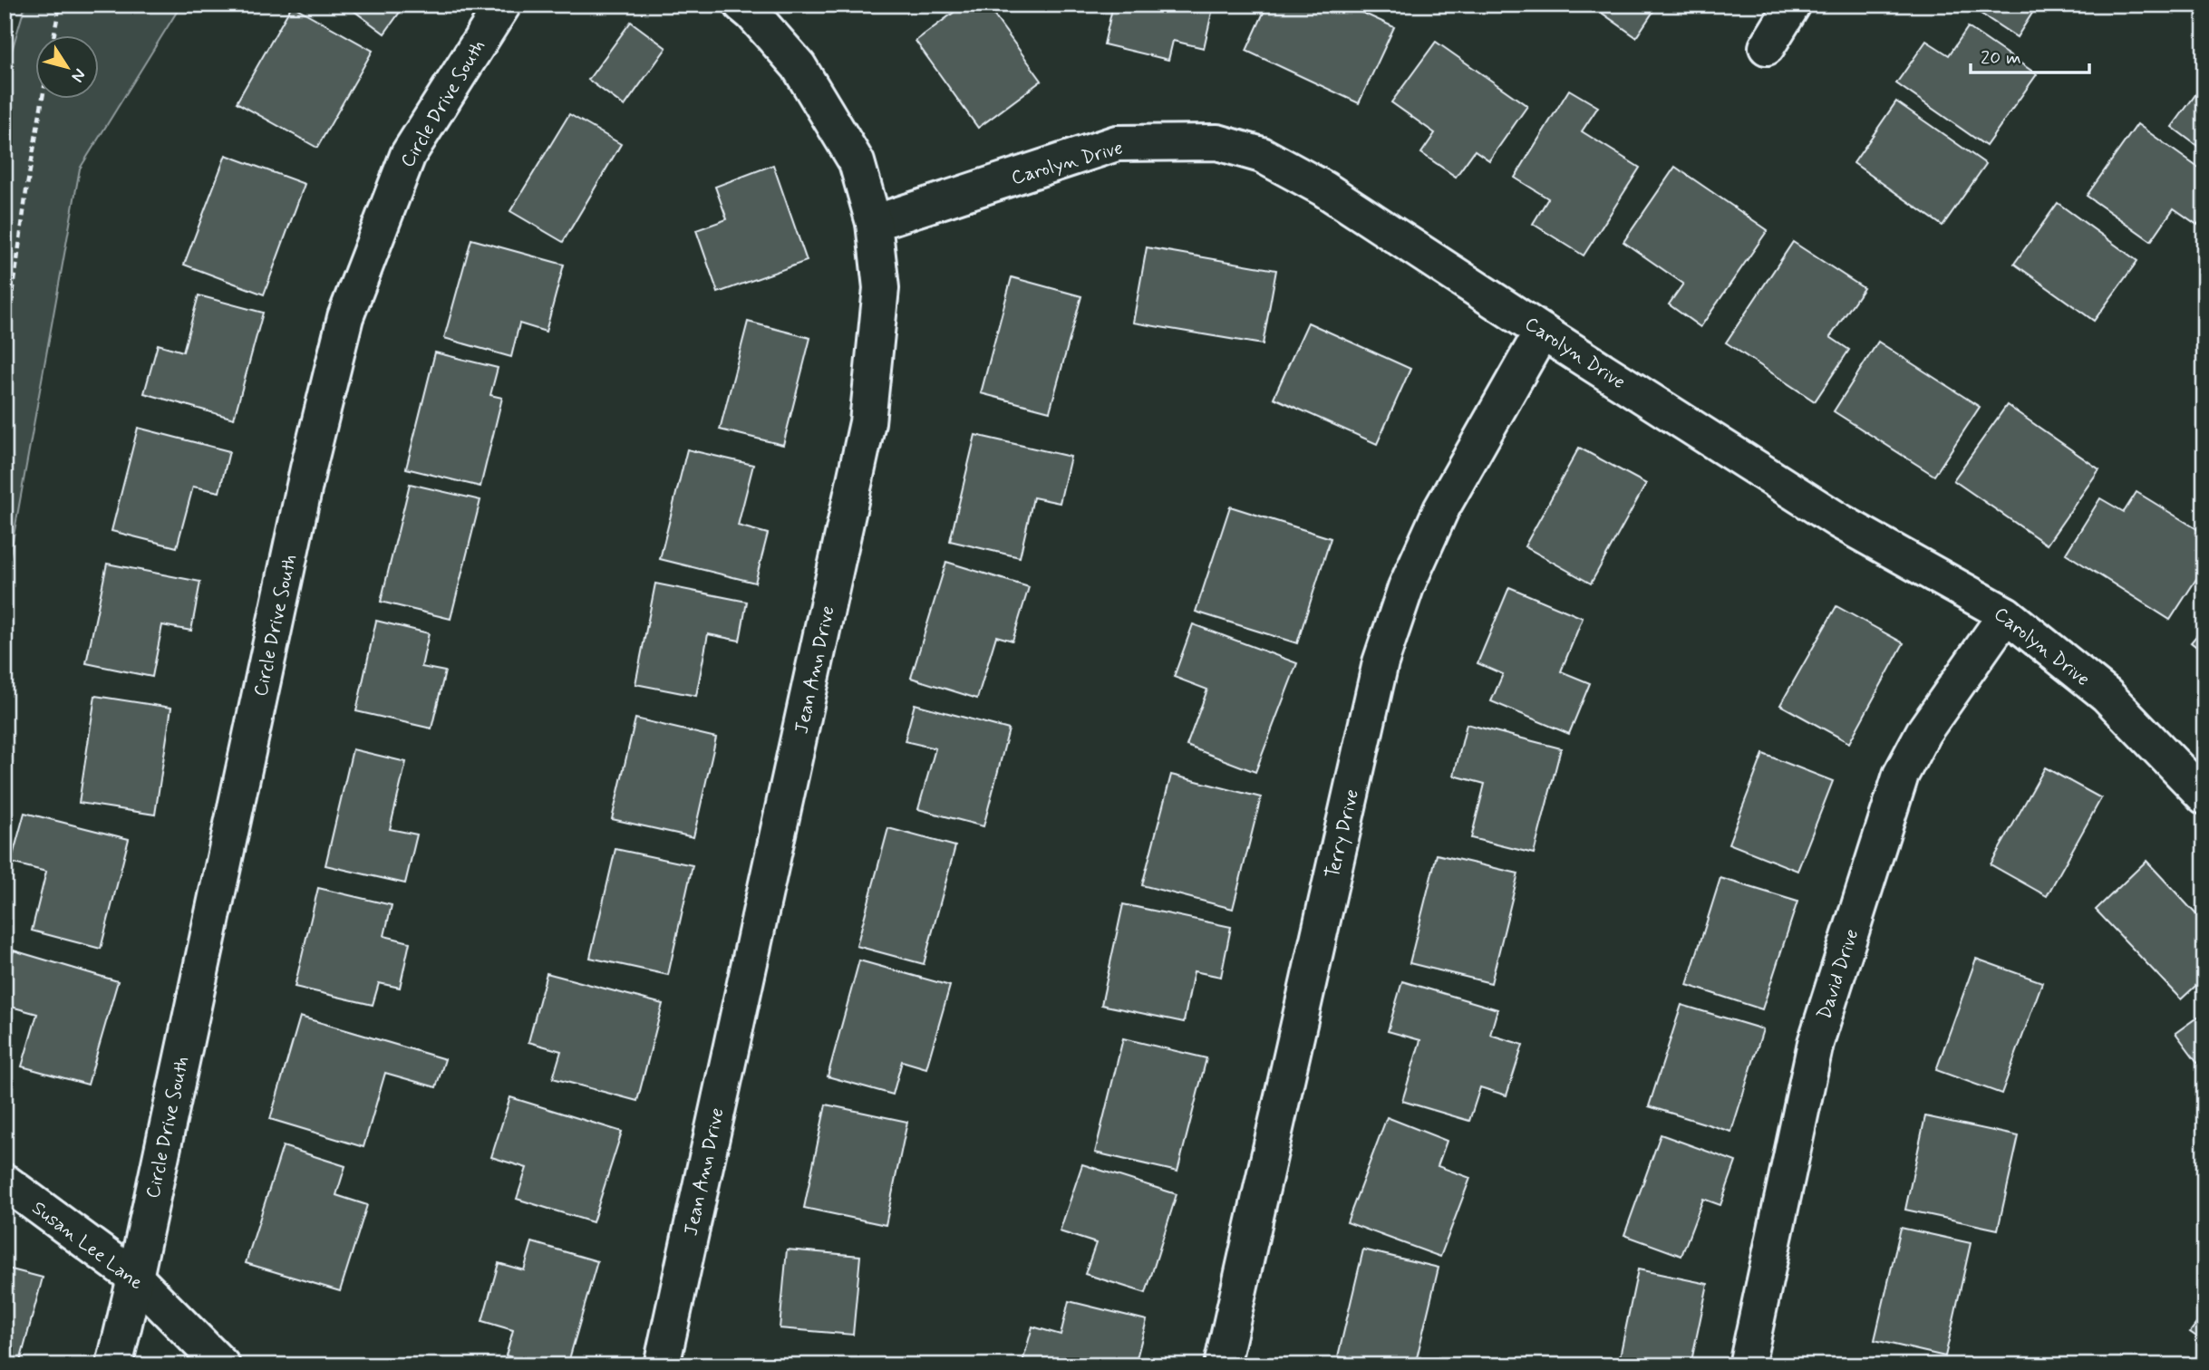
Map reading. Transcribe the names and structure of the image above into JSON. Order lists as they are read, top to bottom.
{
  "streets": {
    "street": [
      "Circle Drive South",
      "Carolyn Drive",
      "Jean Ann Drive",
      "Terry Drive",
      "David Drive",
      "Susan Lee Lane"
    ]
  },
  "crossings": [
    ["Circle Drive South", "Susan Lee Lane"],
    ["Carolyn Drive", "Jean Ann Drive"],
    ["Carolyn Drive", "Terry Drive"],
    ["Carolyn Drive", "David Drive"]
  ],
  "scale_bar": "20 m",
  "north": "bottom right"
}
